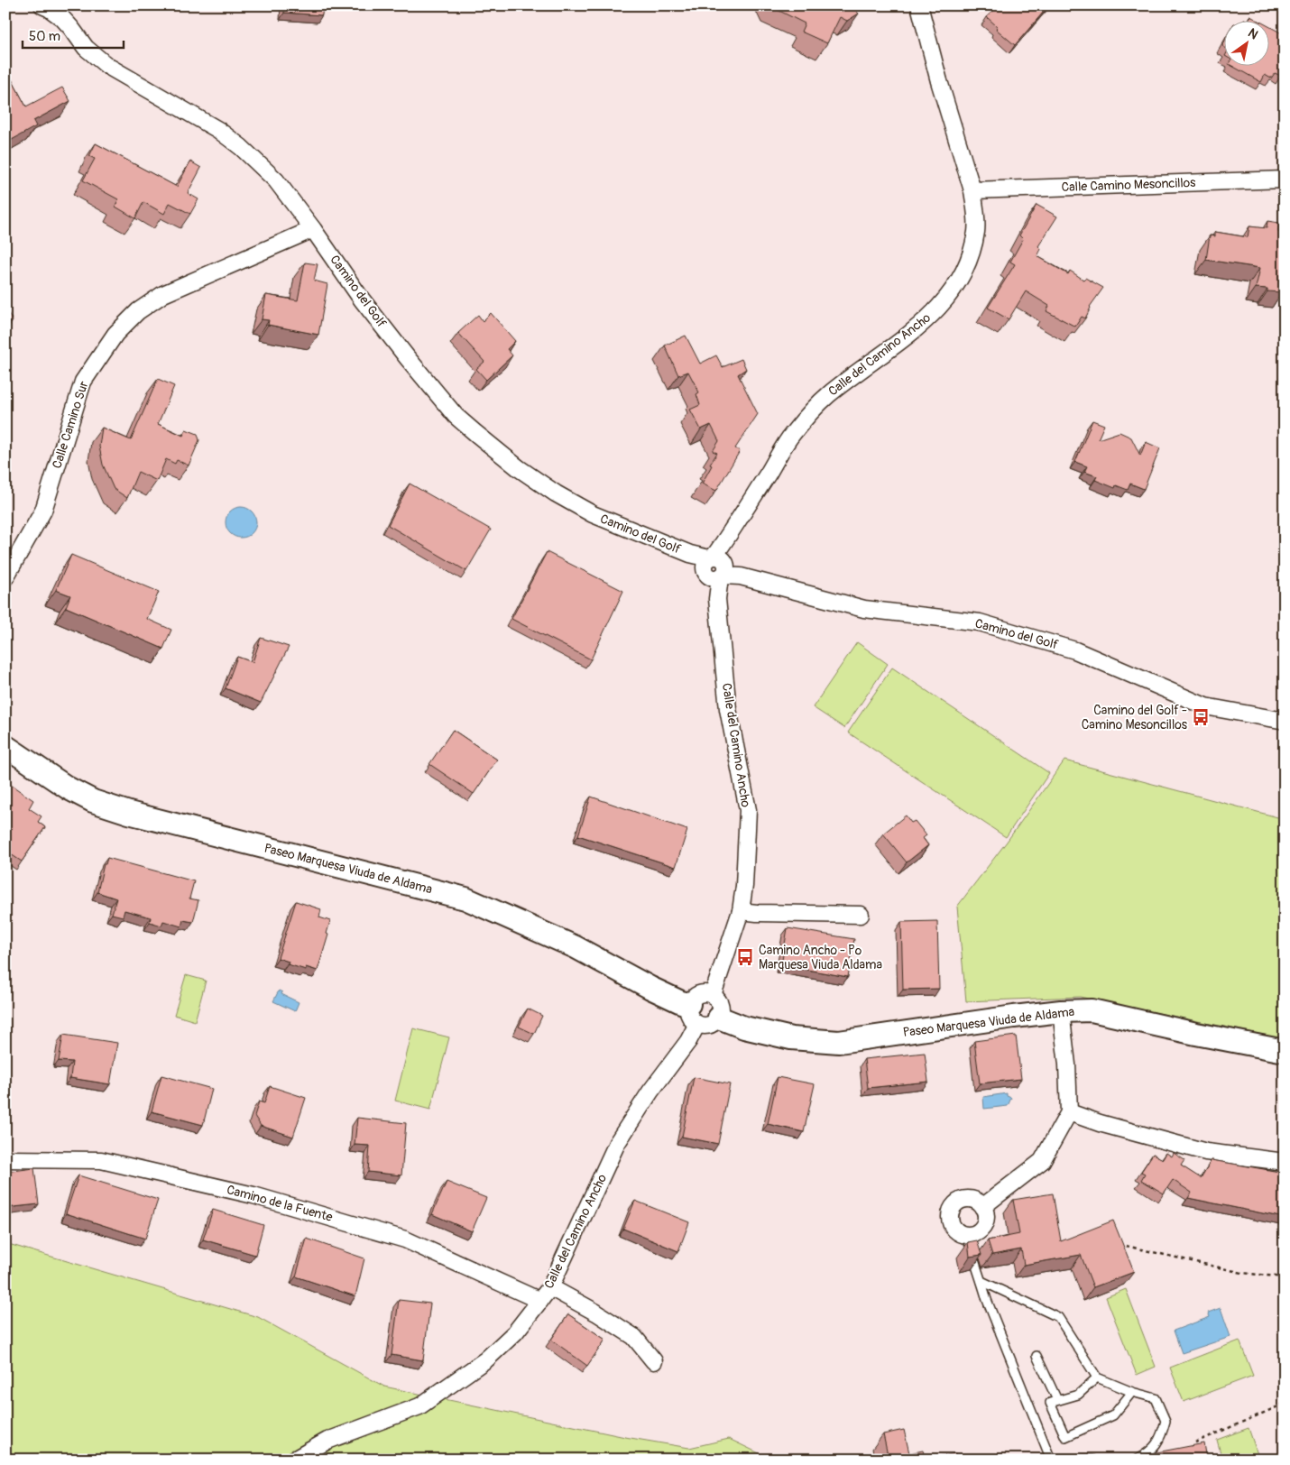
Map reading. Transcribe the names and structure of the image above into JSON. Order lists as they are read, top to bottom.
{
  "streets": {
    "street": [
      "Calle Camino Mesoncillos",
      "Camino del Golf",
      "Calle del Camino Ancho",
      "Calle Camino Sur",
      "Paseo Marquesa Viuda de Aldama",
      "Camino de la Fuente"
    ]
  },
  "crossings": [
    ["Calle Camino Mesoncillos", "Calle del Camino Ancho"],
    ["Camino del Golf", "Calle del Camino Ancho"],
    ["Camino del Golf", "Calle Camino Sur"],
    ["Calle del Camino Ancho", "Paseo Marquesa Viuda de Aldama"],
    ["Calle del Camino Ancho", "Camino de la Fuente"]
  ],
  "places": {
    "bus stop": ["Camino del Golf - Camino Mesoncillos", "Camino Ancho - Pº Marquesa Viuda Aldama"]
  },
  "scale_bar": "50 m",
  "north": "top right"
}
